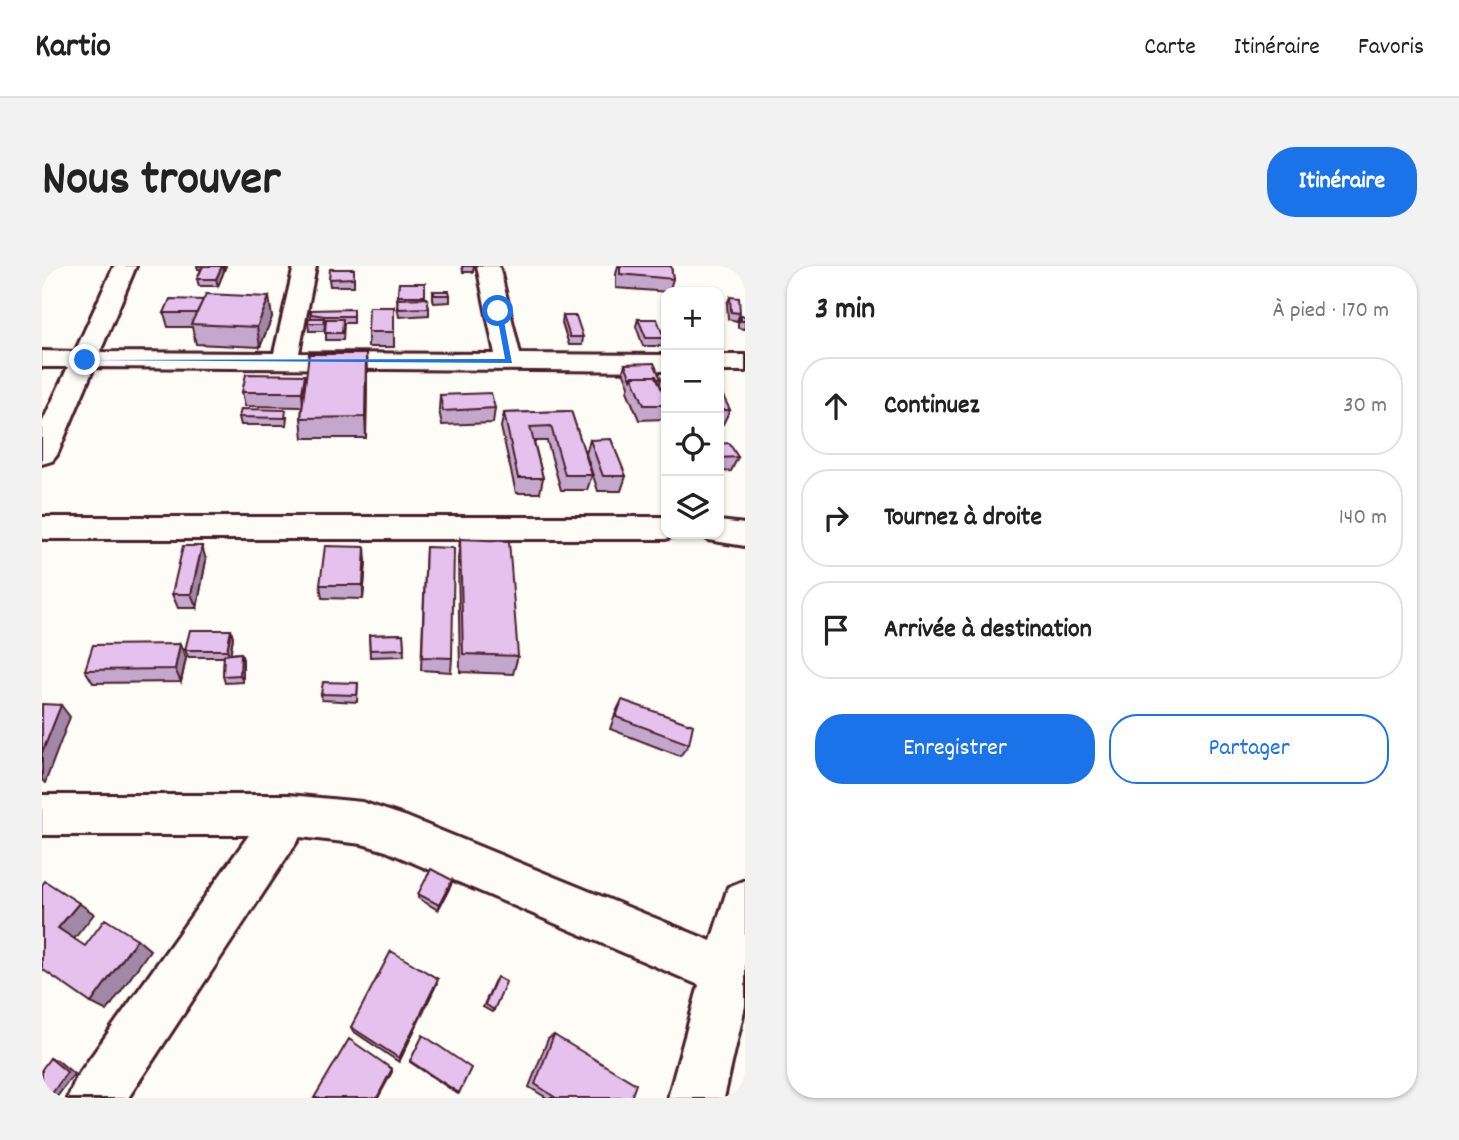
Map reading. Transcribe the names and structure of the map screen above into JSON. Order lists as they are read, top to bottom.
{
  "page": {
    "header": "Kartio",
    "nav": ["Carte", "Itinéraire", "Favoris"],
    "title": "Nous trouver",
    "buttons": [
      "Itinéraire",
      ["Enregistrer", "Partager"]
    ],
    "heading": ["3 min", "À pied · 170 m"],
    "map_buttons": ["+", "−"],
    "list": [
      ["Continuez", "30 m"],
      ["Tournez à droite", "140 m"],
      "Arrivée à destination"
    ]
  }
}
